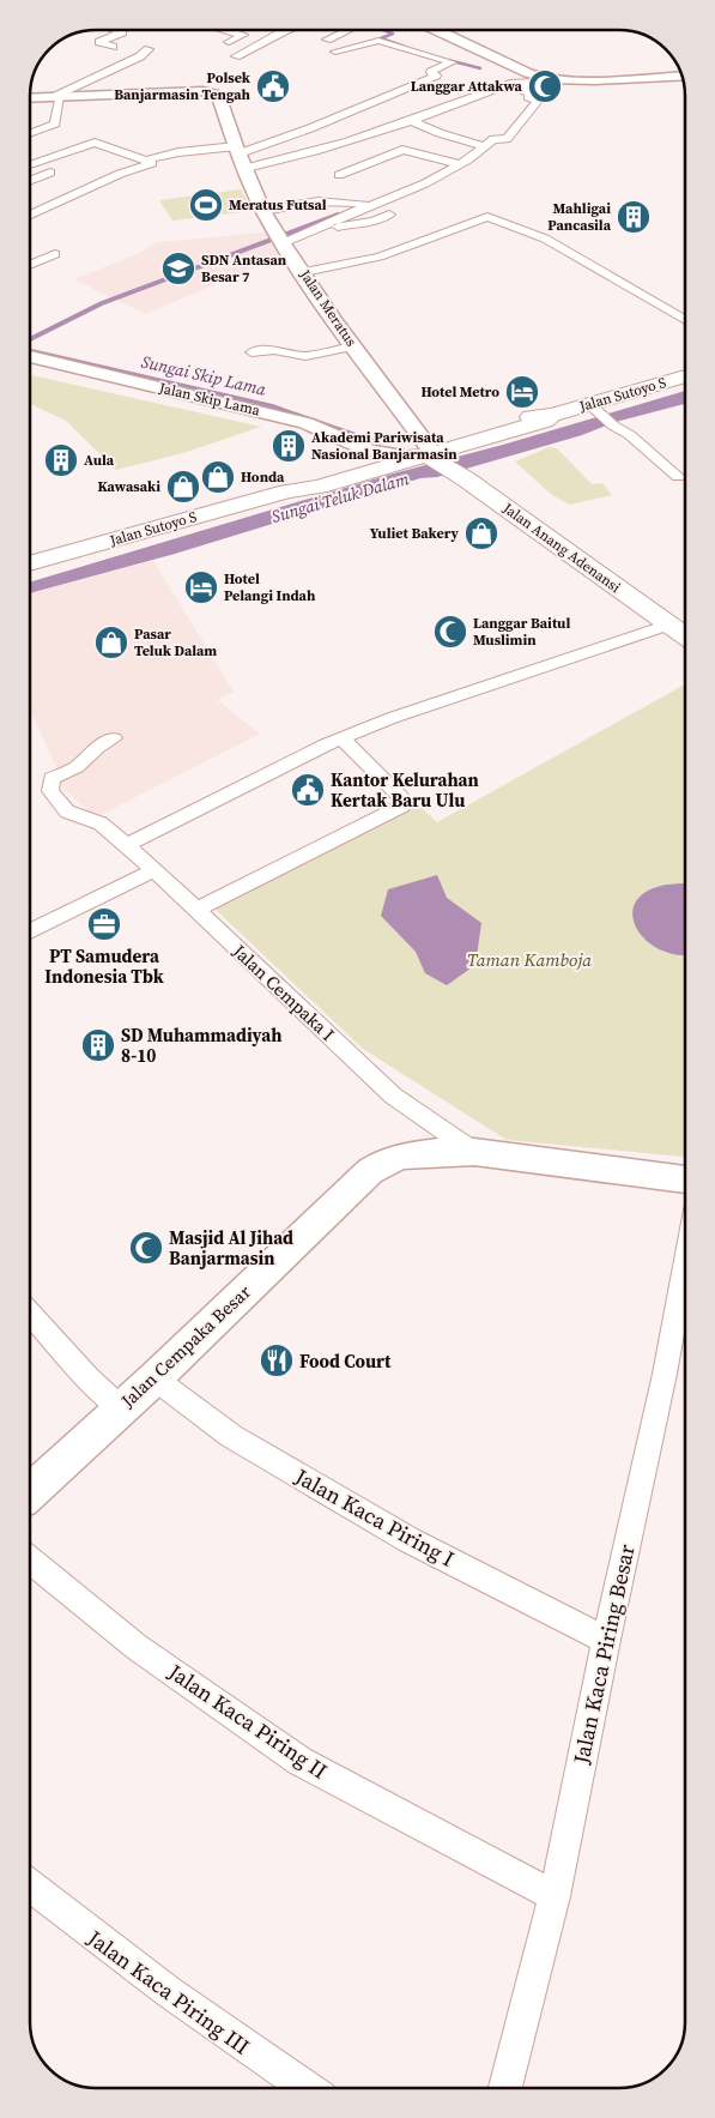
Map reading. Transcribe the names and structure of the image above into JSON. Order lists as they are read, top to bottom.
{
  "streets": {
    "highway": ["Jalan Sutoyo S", "Jalan Anang Adenansi"],
    "street": [
      "Jalan Meratus",
      "Jalan Skip Lama",
      "Jalan Cempaka I",
      "Jalan Cempaka Besar",
      "Jalan Kaca Piring I",
      "Jalan Kaca Piring Besar",
      "Jalan Kaca Piring II",
      "Jalan Kaca Piring III"
    ]
  },
  "crossings": [
    ["Jalan Meratus", "Jalan Sutoyo S"],
    ["Jalan Meratus", "Jalan Anang Adenansi"],
    ["Jalan Sutoyo S", "Jalan Skip Lama"],
    ["Jalan Sutoyo S", "Jalan Anang Adenansi"],
    ["Jalan Cempaka I", "Jalan Cempaka Besar"],
    ["Jalan Cempaka Besar", "Jalan Kaca Piring I"],
    ["Jalan Kaca Piring I", "Jalan Kaca Piring Besar"],
    ["Jalan Kaca Piring Besar", "Jalan Kaca Piring II"]
  ],
  "water": ["Sungai Skip Lama", "Sungai Teluk Dalam"],
  "parks": ["Taman Kamboja"],
  "places": {
    "public building": ["Polsek Banjarmasin Tengah", "Kantor Kelurahan Kertak Baru Ulu"],
    "mosque": ["Langgar Attakwa", "Langgar Baitul Muslimin", "Masjid Al Jihad Banjarmasin"],
    "sports": ["Meratus Futsal"],
    "building": [
      "Mahligai Pancasila",
      "Akademi Pariwisata Nasional Banjarmasin",
      "Aula",
      "SD Muhammadiyah 8-10"
    ],
    "school or university": ["SDN Antasan Besar 7"],
    "hotel": ["Hotel Metro", "Hotel Pelangi Indah"],
    "shop": [
      "Honda",
      "Kawasaki",
      "Yuliet Bakery",
      "Pasar Teluk Dalam"
    ],
    "office": ["PT Samudera Indonesia Tbk"],
    "restaurant": ["Food Court"]
  }
}
